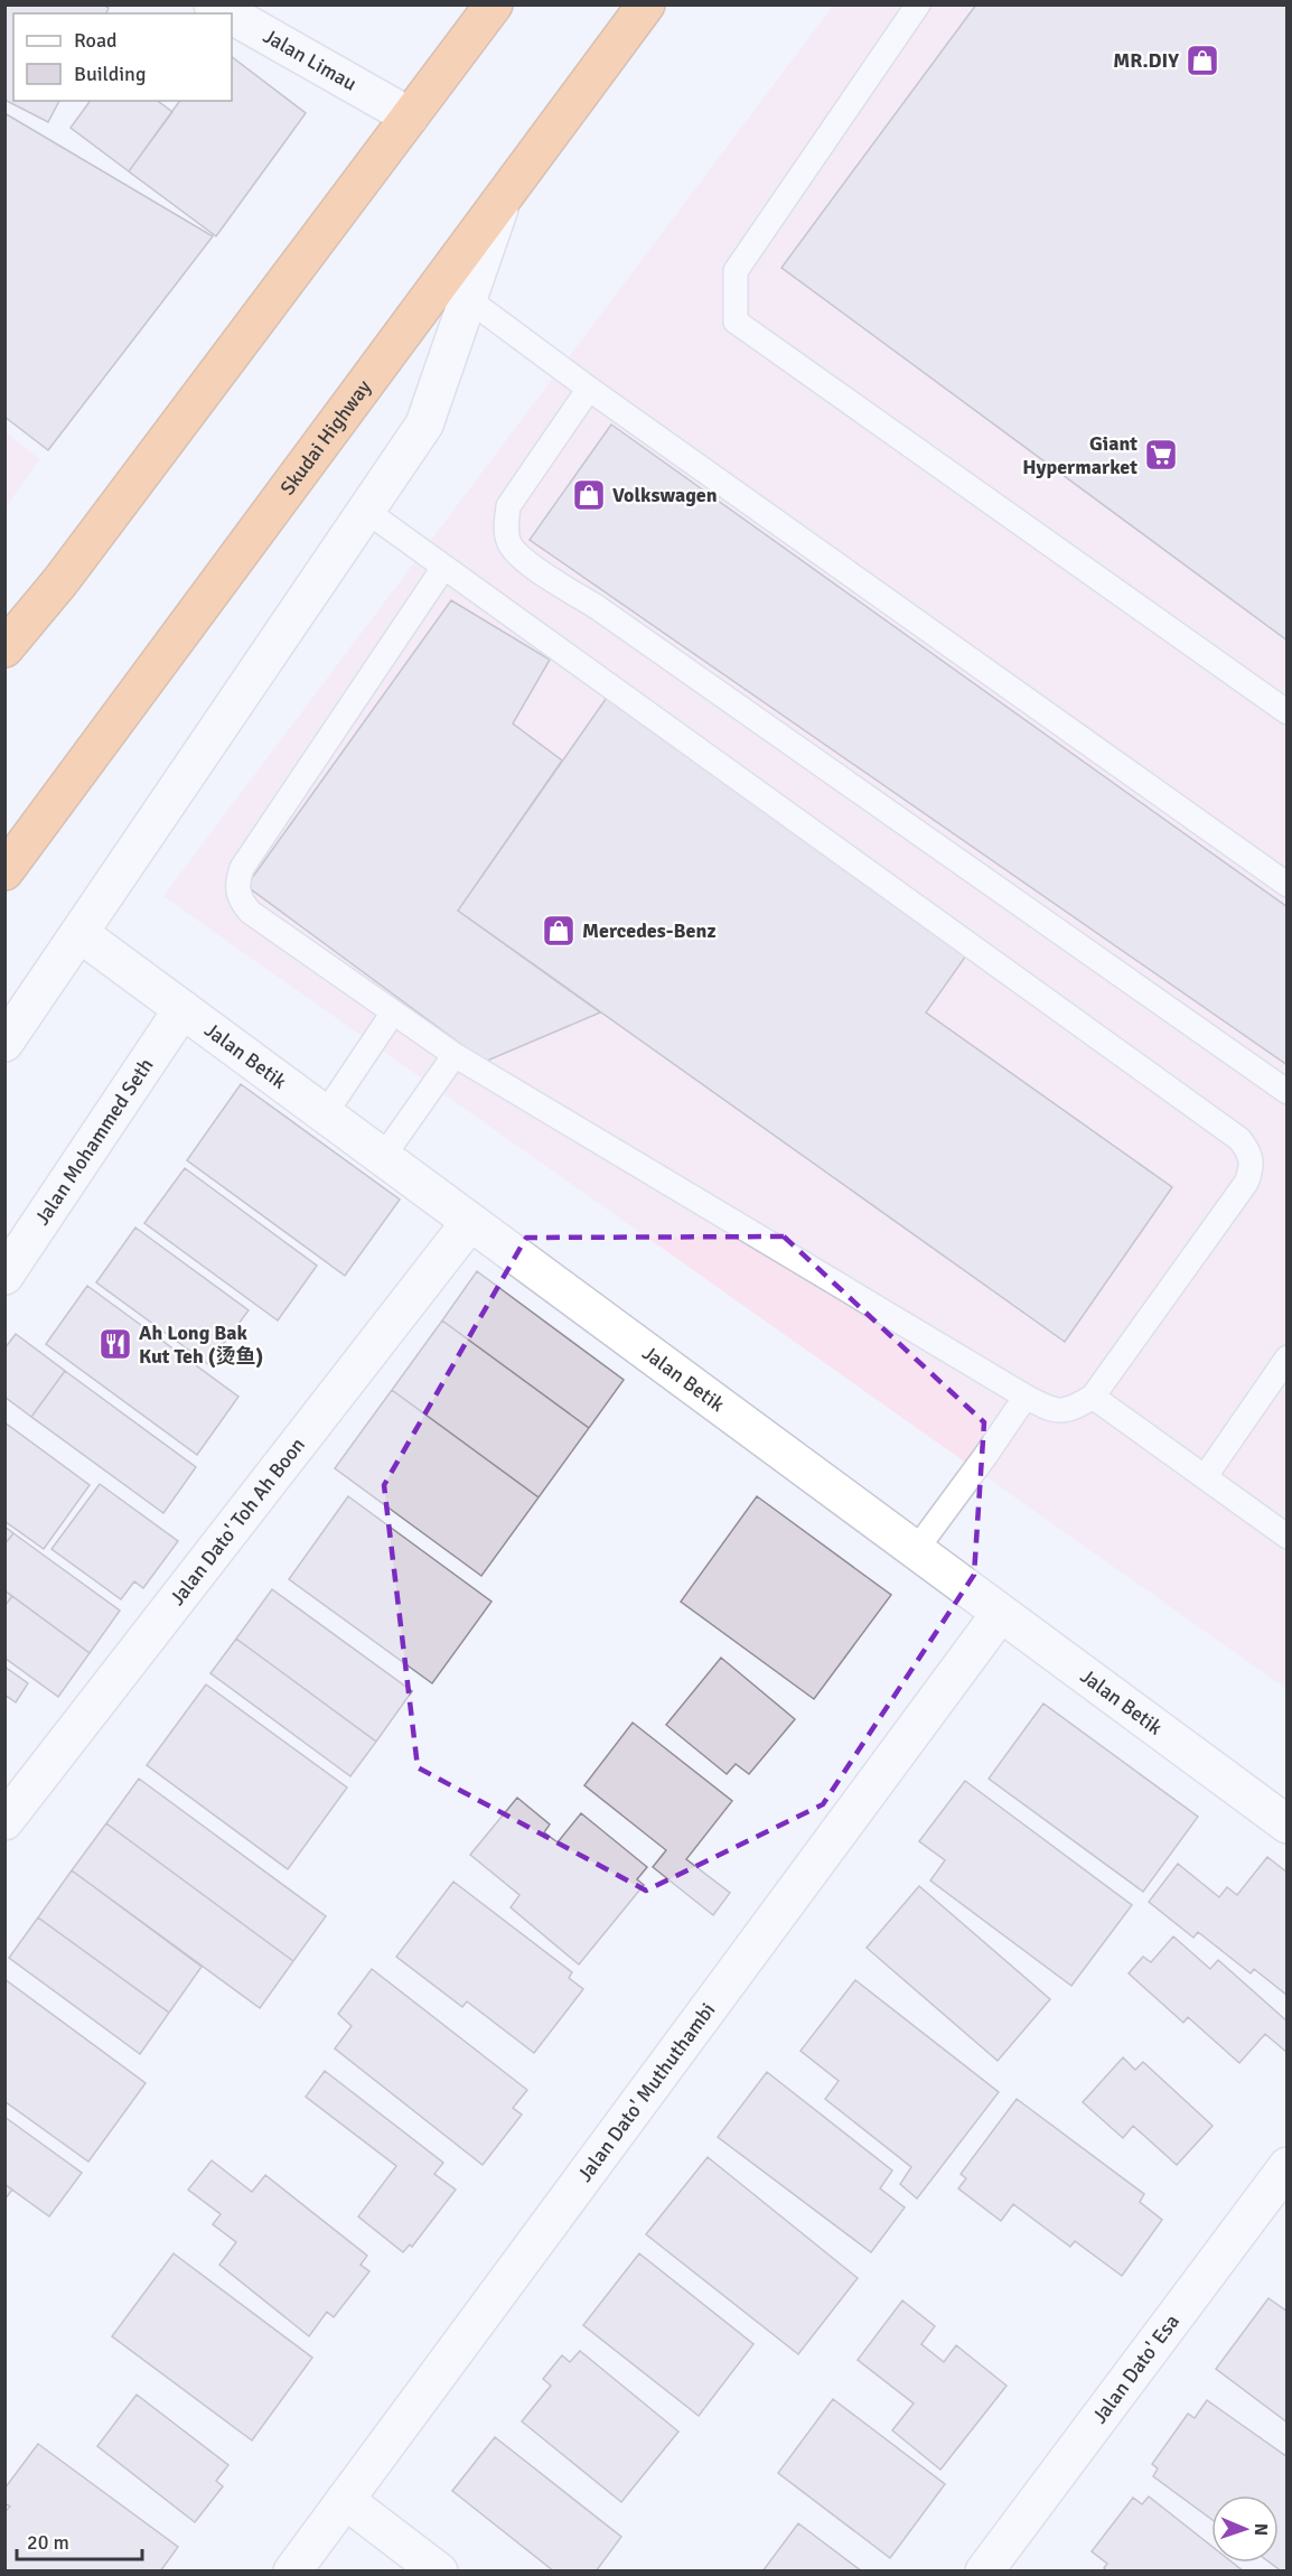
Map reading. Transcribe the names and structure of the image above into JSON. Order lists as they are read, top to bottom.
{
  "streets": {
    "highway": ["Skudai Highway"],
    "street": [
      "Jalan Limau",
      "Jalan Betik",
      "Jalan Mohammed Seth",
      "Jalan Dato' Toh Ah Boon",
      "Jalan Dato' Muthuthambi",
      "Jalan Dato' Esa"
    ]
  },
  "crossings": [
    ["Jalan Betik", "Jalan Mohammed Seth"],
    ["Jalan Betik", "Jalan Dato' Toh Ah Boon"],
    ["Jalan Betik", "Jalan Dato' Muthuthambi"]
  ],
  "places": {
    "shop": ["MR.DIY", "Volkswagen", "Mercedes-Benz"],
    "supermarket": ["Giant Hypermarket"],
    "restaurant": ["Ah Long Bak Kut Teh (烫鱼)"]
  },
  "legend": ["Road", "Building"],
  "scale_bar": "20 m",
  "north": "right"
}
